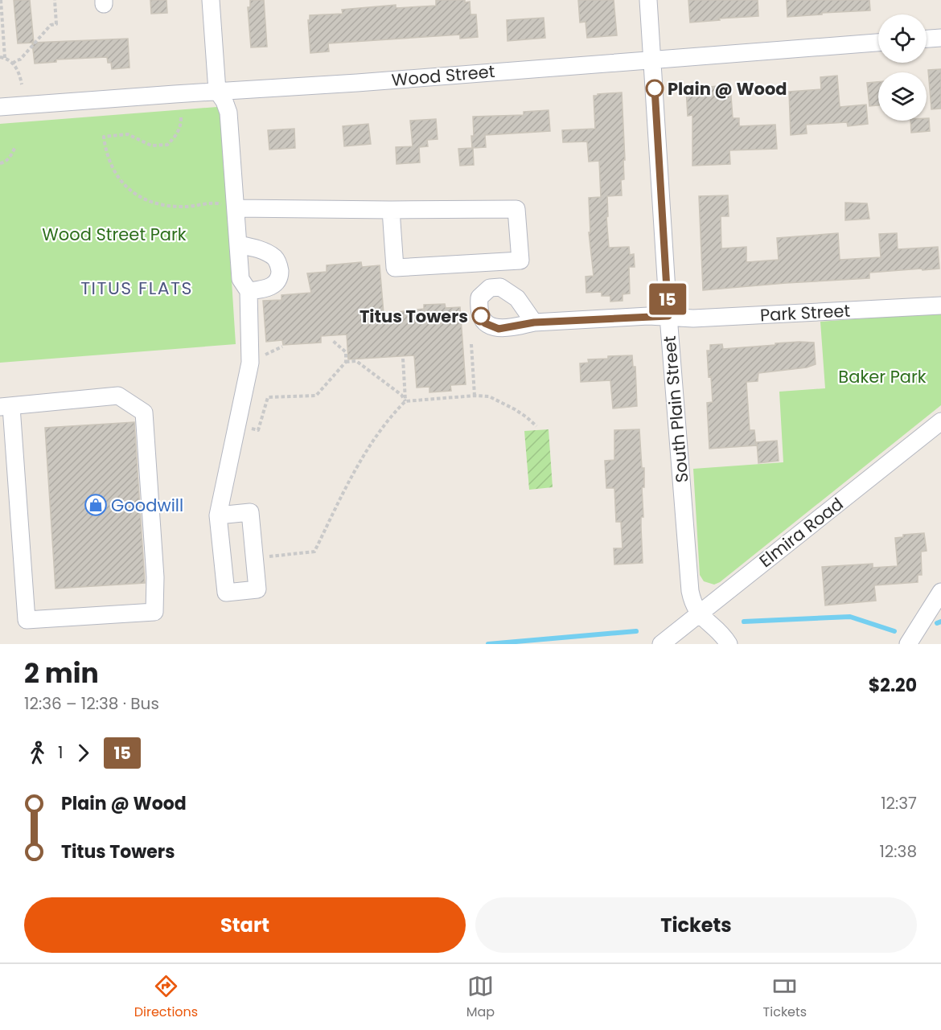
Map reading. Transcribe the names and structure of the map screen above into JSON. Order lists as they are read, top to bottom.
{
  "streets": {
    "street": [
      "Wood Street",
      "Park Street",
      "South Plain Street",
      "Elmira Road"
    ]
  },
  "crossings": [
    ["Wood Street", "South Plain Street"],
    ["Park Street", "South Plain Street"],
    ["South Plain Street", "Elmira Road"]
  ],
  "districts": ["TITUS FLATS"],
  "parks": ["Wood Street Park", "Baker Park"],
  "places": {
    "other": ["Plain @ Wood", "Titus Towers"],
    "shop": ["Goodwill"]
  },
  "lines": ["bus line 15"],
  "page": {
    "on_map": "15",
    "heading": ["2 min", "12:36 – 12:38 · Bus", "$2.20"],
    "legs": ["1", "15"],
    "list": [
      {
        "name": "Plain @ Wood",
        "value": "12:37"
      },
      {
        "name": "Titus Towers",
        "value": "12:38"
      }
    ],
    "buttons": ["Start", "Tickets"],
    "tabs": ["Directions", "Map", "Tickets"]
  }
}
